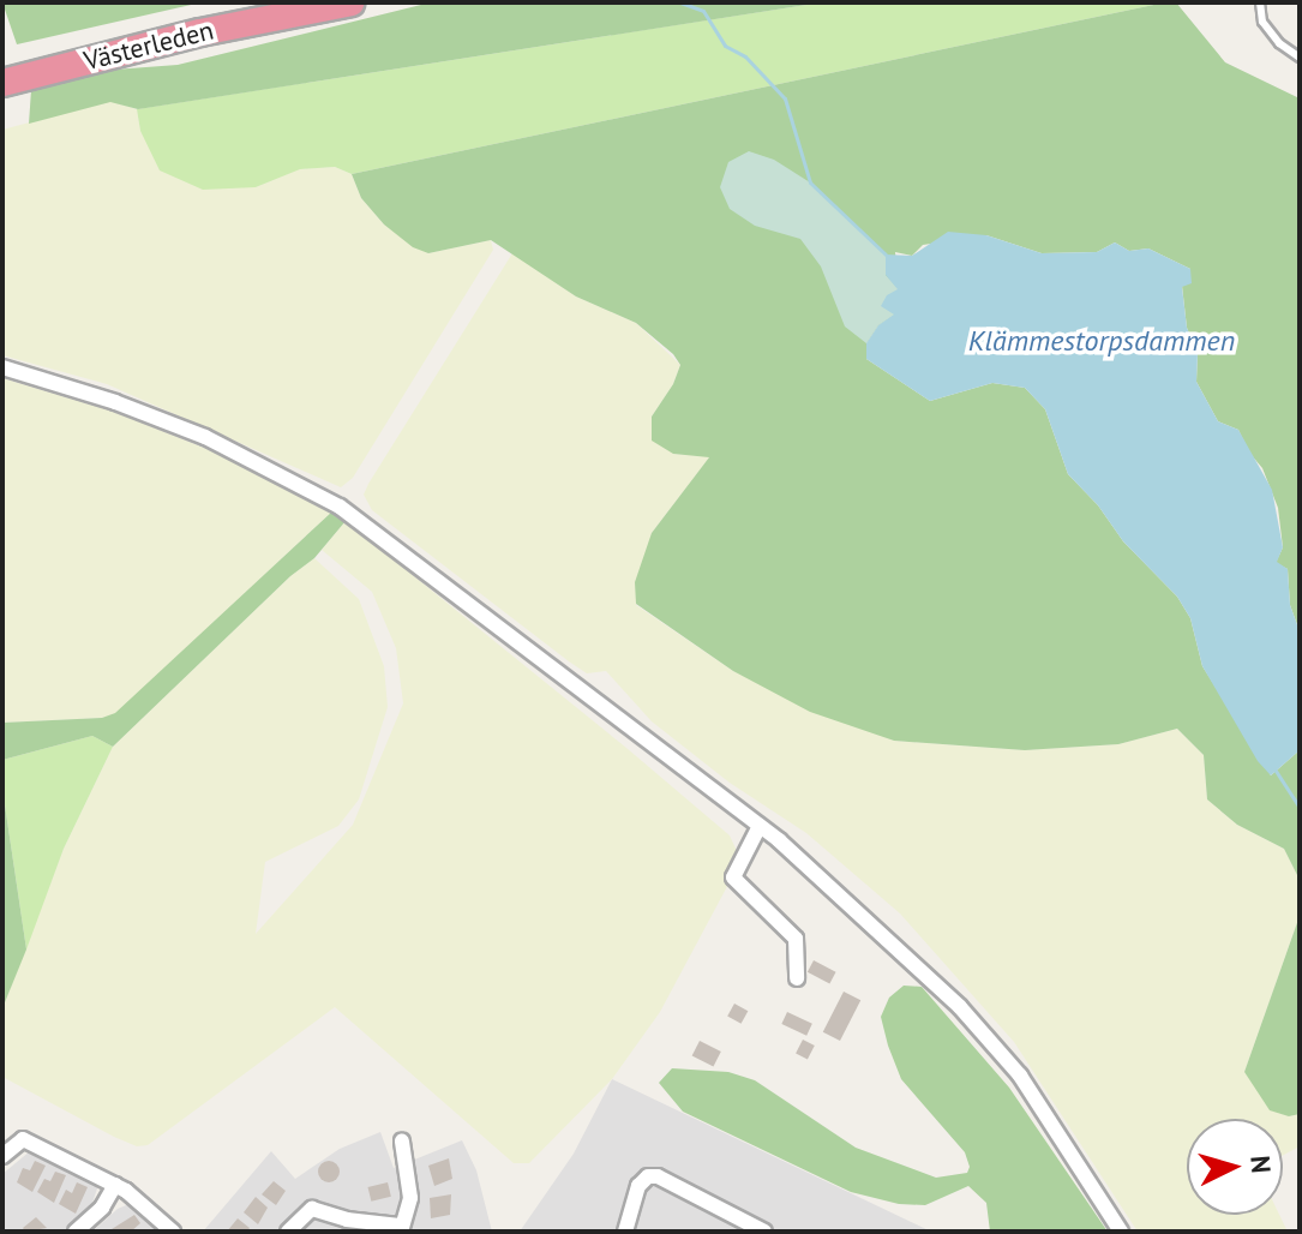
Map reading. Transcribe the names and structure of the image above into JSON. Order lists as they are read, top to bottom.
{
  "streets": {
    "highway": ["Västerleden"]
  },
  "water": ["Klämmestorpsdammen"],
  "north": "right"
}
